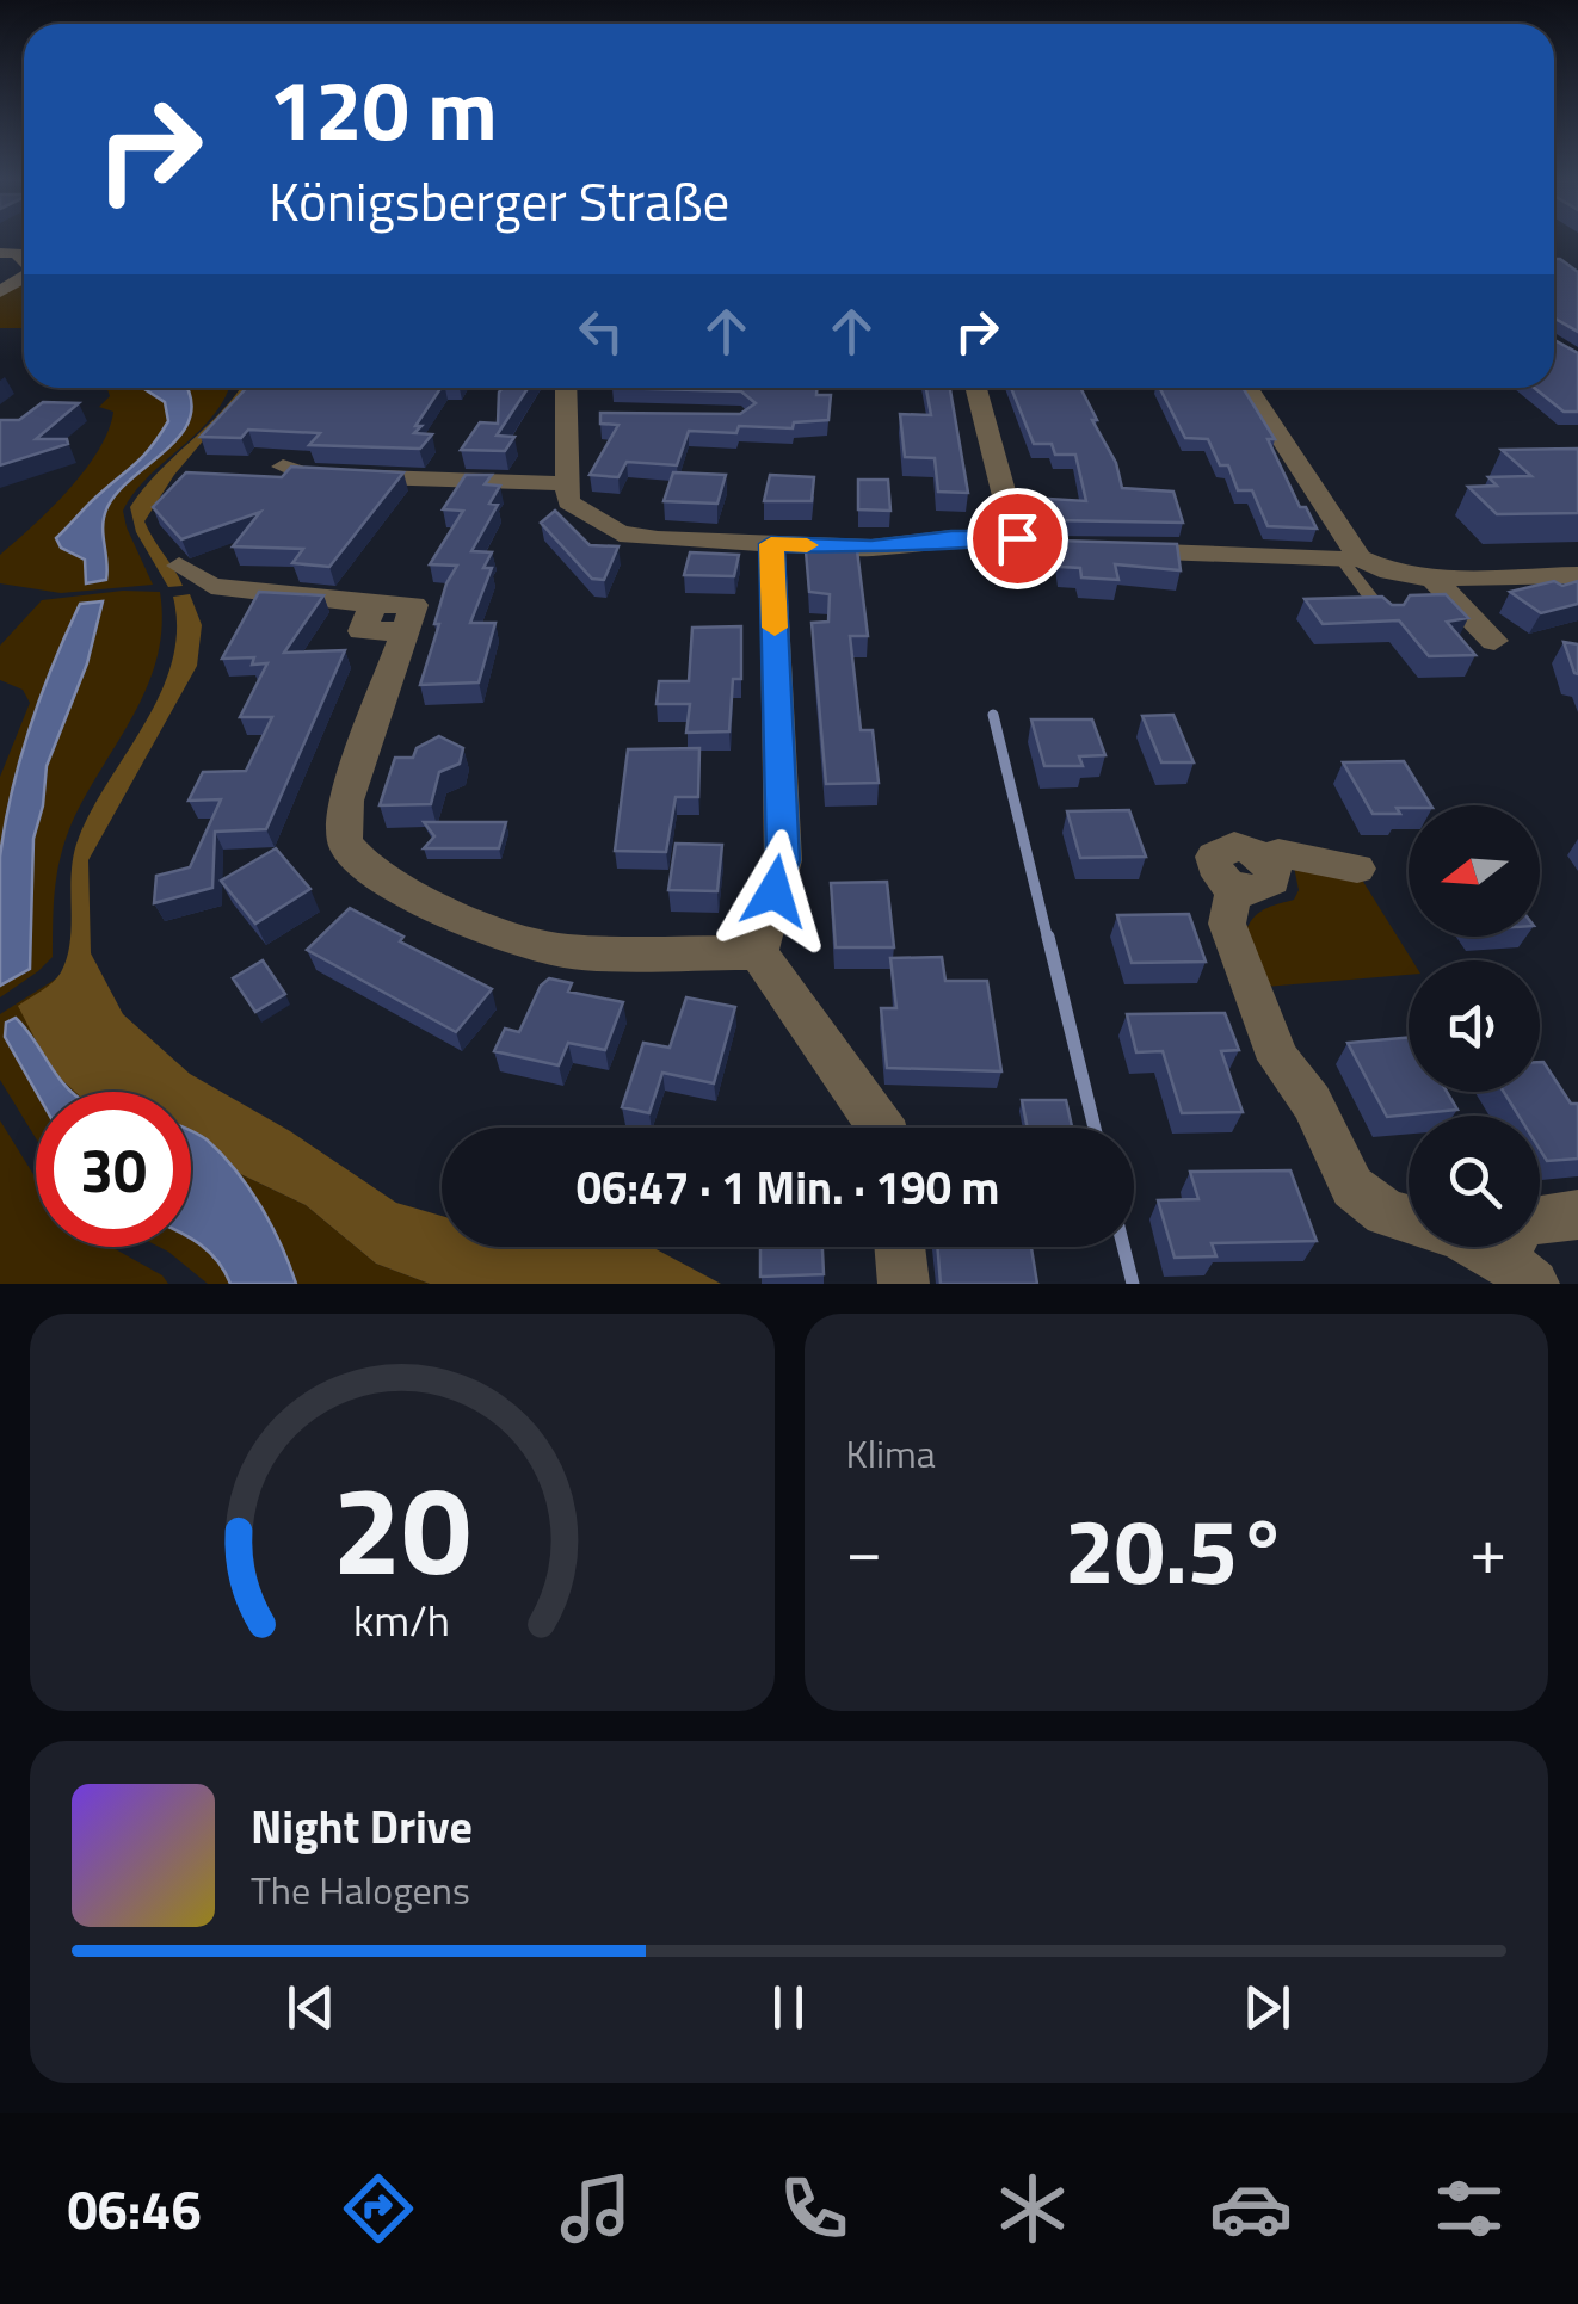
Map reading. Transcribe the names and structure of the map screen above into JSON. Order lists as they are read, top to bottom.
{
  "north": "left",
  "page": {
    "turn": ["120 m", "Königsberger Straße"],
    "limit": "30",
    "trip": "06:47 · 1 Min. · 190 m",
    "tile": "Klima",
    "heat": ["−", "20.5°", "+"],
    "song": ["Night Drive", "The Halogens"],
    "tabs": "06:46",
    "gauge": ["20", "km/h"]
  }
}
